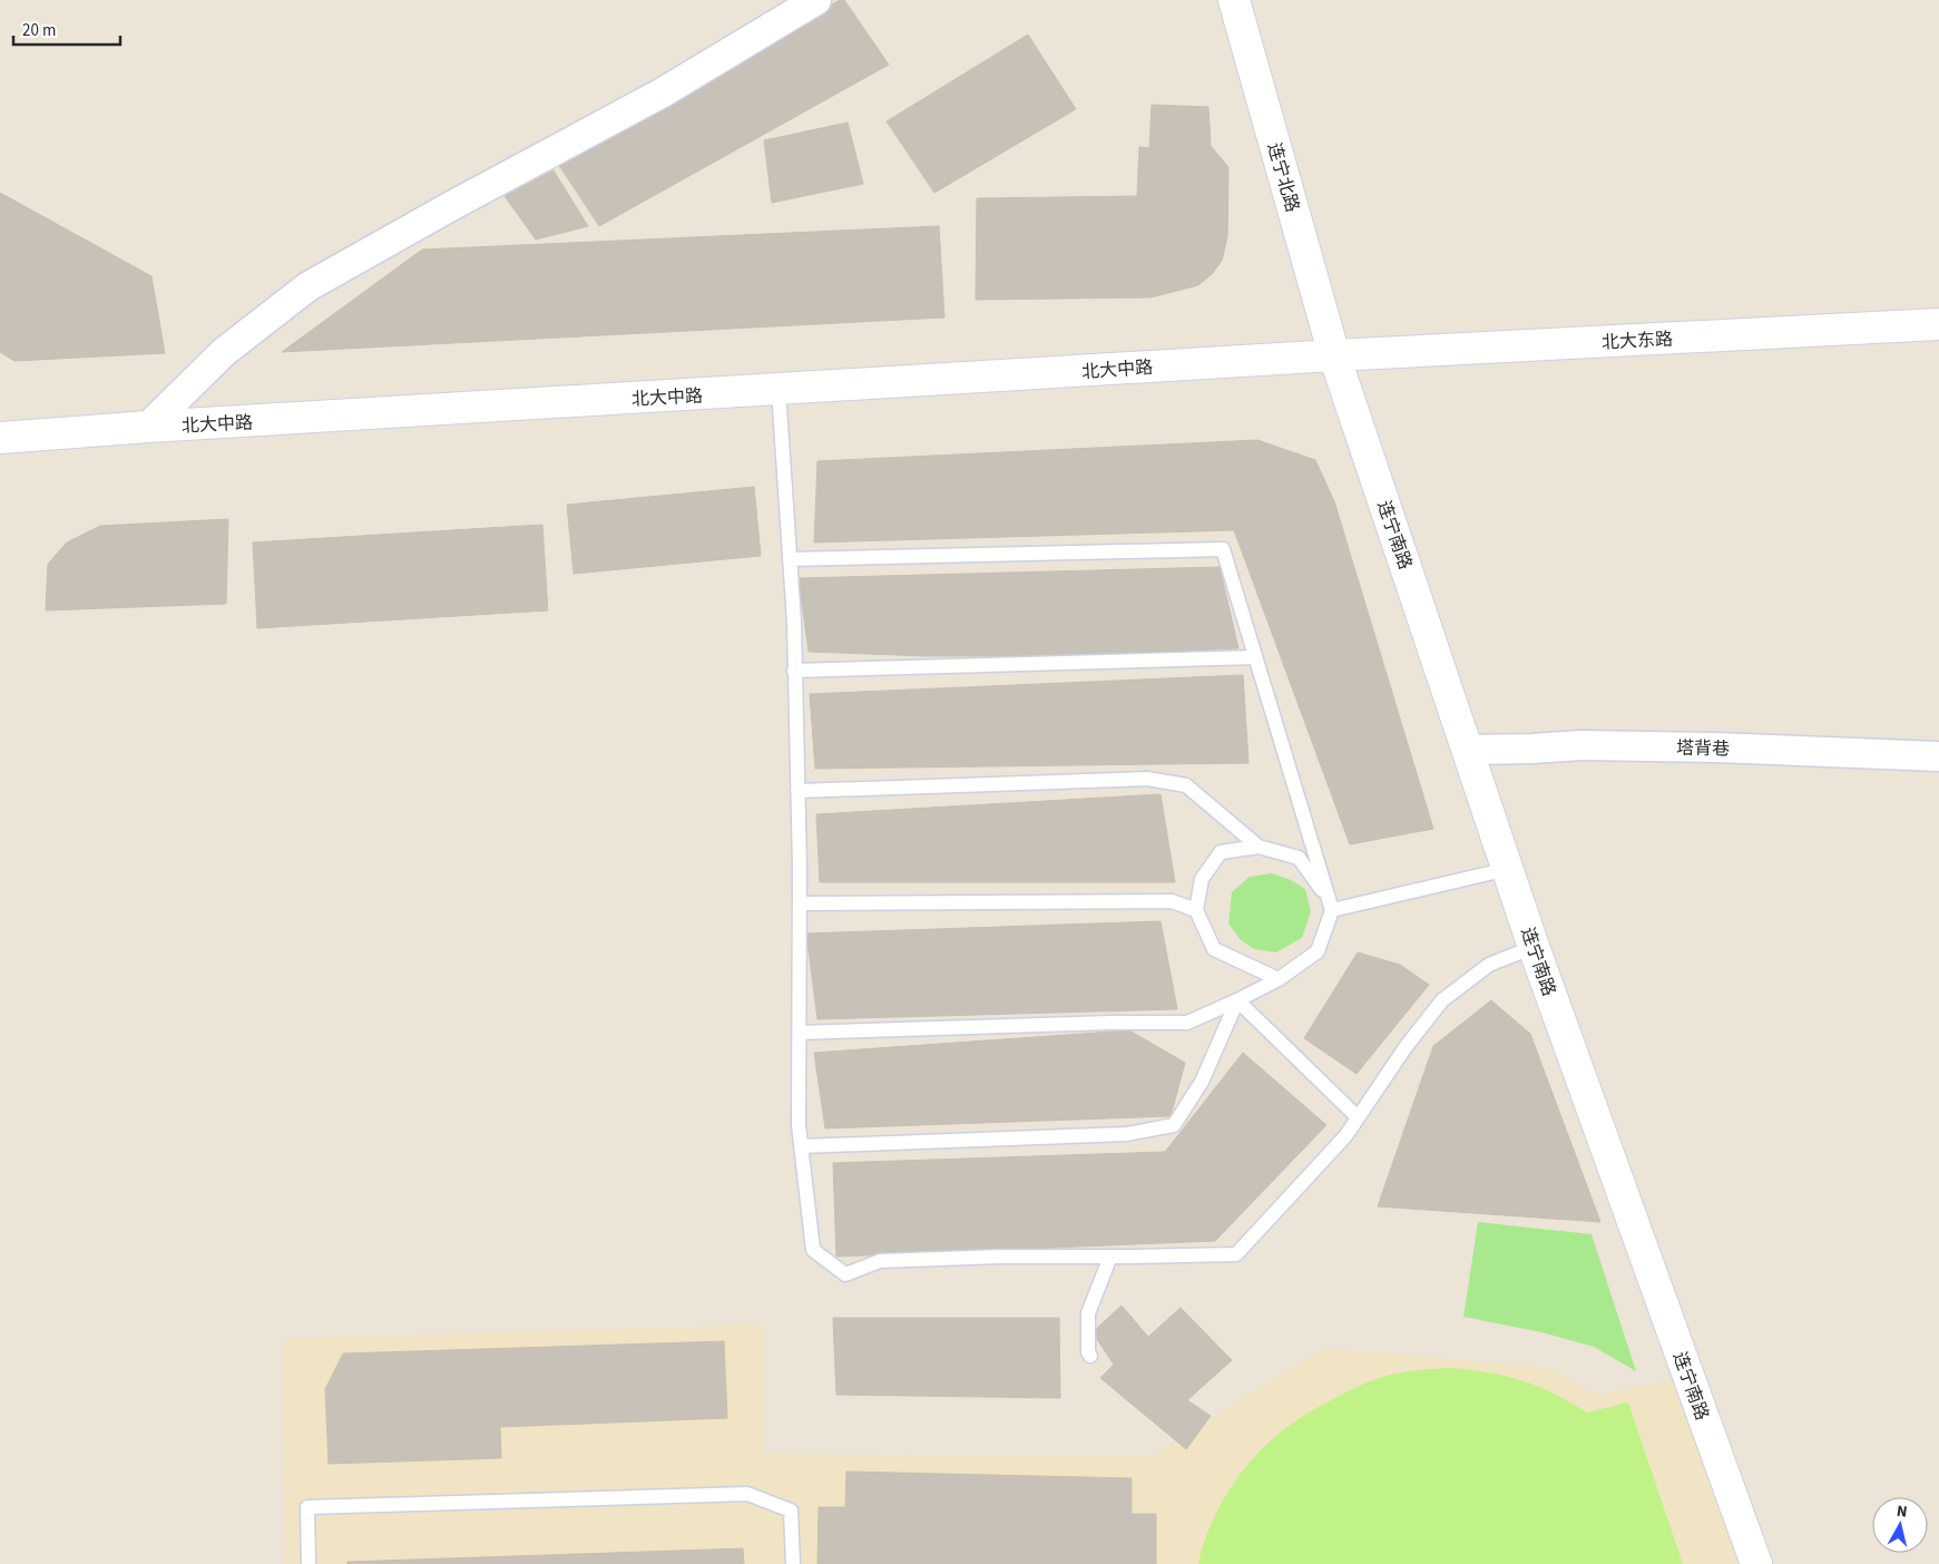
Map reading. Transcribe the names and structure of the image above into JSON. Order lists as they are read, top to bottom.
{
  "streets": {
    "main road": [
      "连宁北路",
      "北大东路",
      "北大中路",
      "连宁南路"
    ],
    "street": ["塔背巷"]
  },
  "crossings": [
    ["连宁北路", "北大东路"],
    ["连宁北路", "北大中路"],
    ["连宁北路", "连宁南路"],
    ["北大东路", "北大中路"],
    ["北大东路", "连宁南路"],
    ["北大中路", "连宁南路"],
    ["连宁南路", "塔背巷"]
  ],
  "scale_bar": "20 m",
  "north": "top"
}
